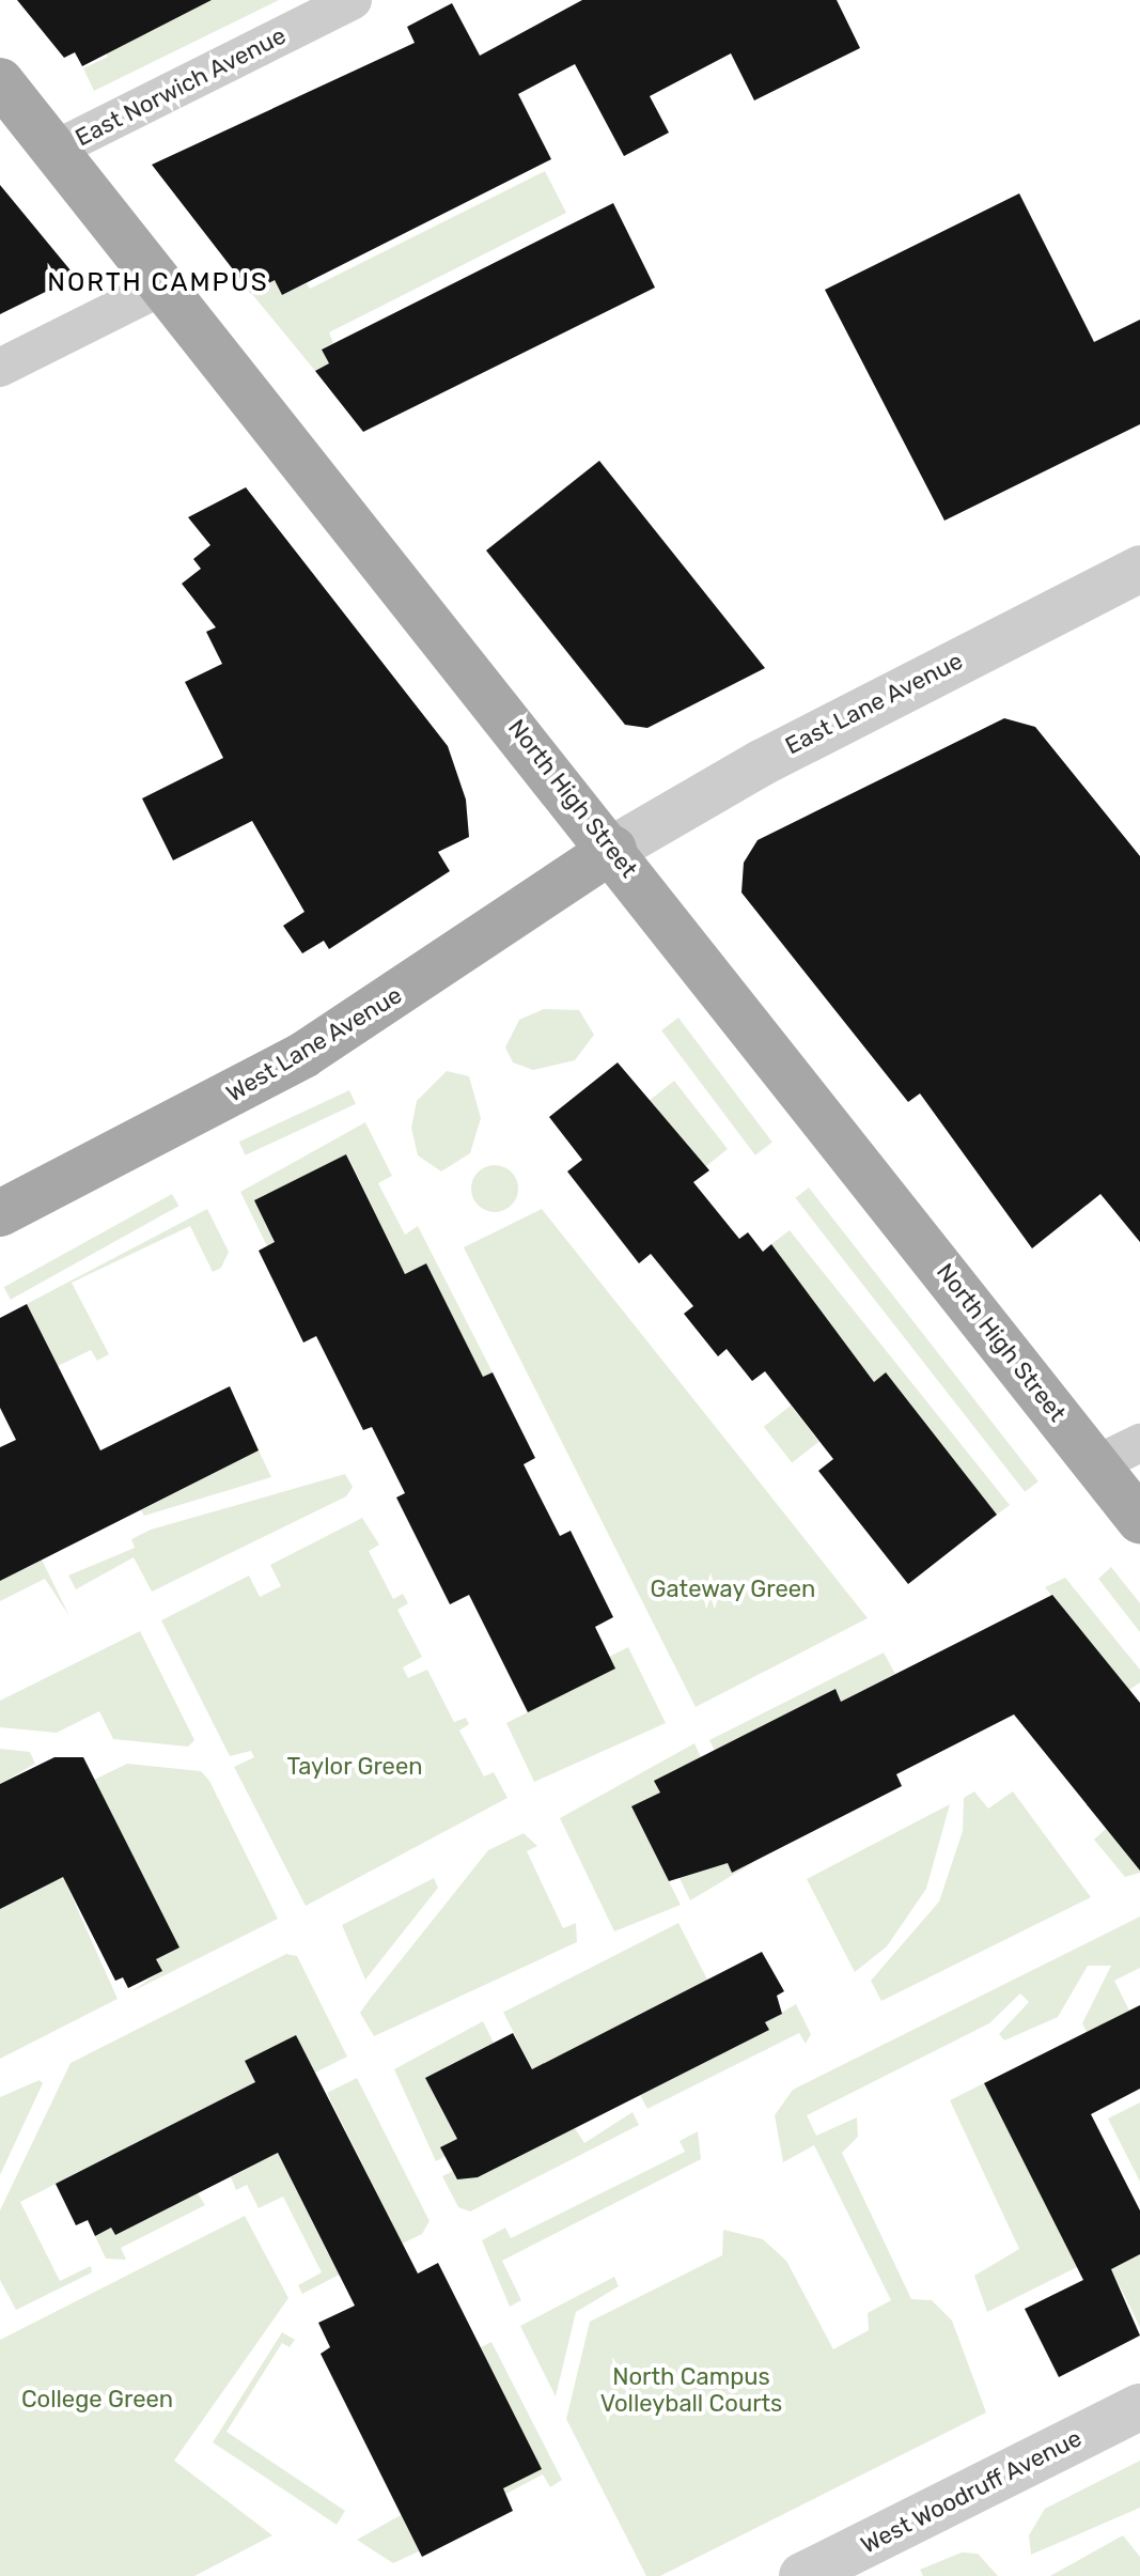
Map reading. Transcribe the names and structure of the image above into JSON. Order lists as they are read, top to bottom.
{
  "streets": {
    "main road": ["North High Street", "West Lane Avenue"],
    "street": ["East Norwich Avenue", "East Lane Avenue", "West Woodruff Avenue"]
  },
  "crossings": [
    ["East Norwich Avenue", "North High Street"],
    ["East Lane Avenue", "North High Street"],
    ["East Lane Avenue", "West Lane Avenue"],
    ["North High Street", "West Lane Avenue"]
  ],
  "districts": ["NORTH CAMPUS"],
  "parks": [
    "Gateway Green",
    "Taylor Green",
    "North Campus Volleyball Courts",
    "College Green"
  ]
}
